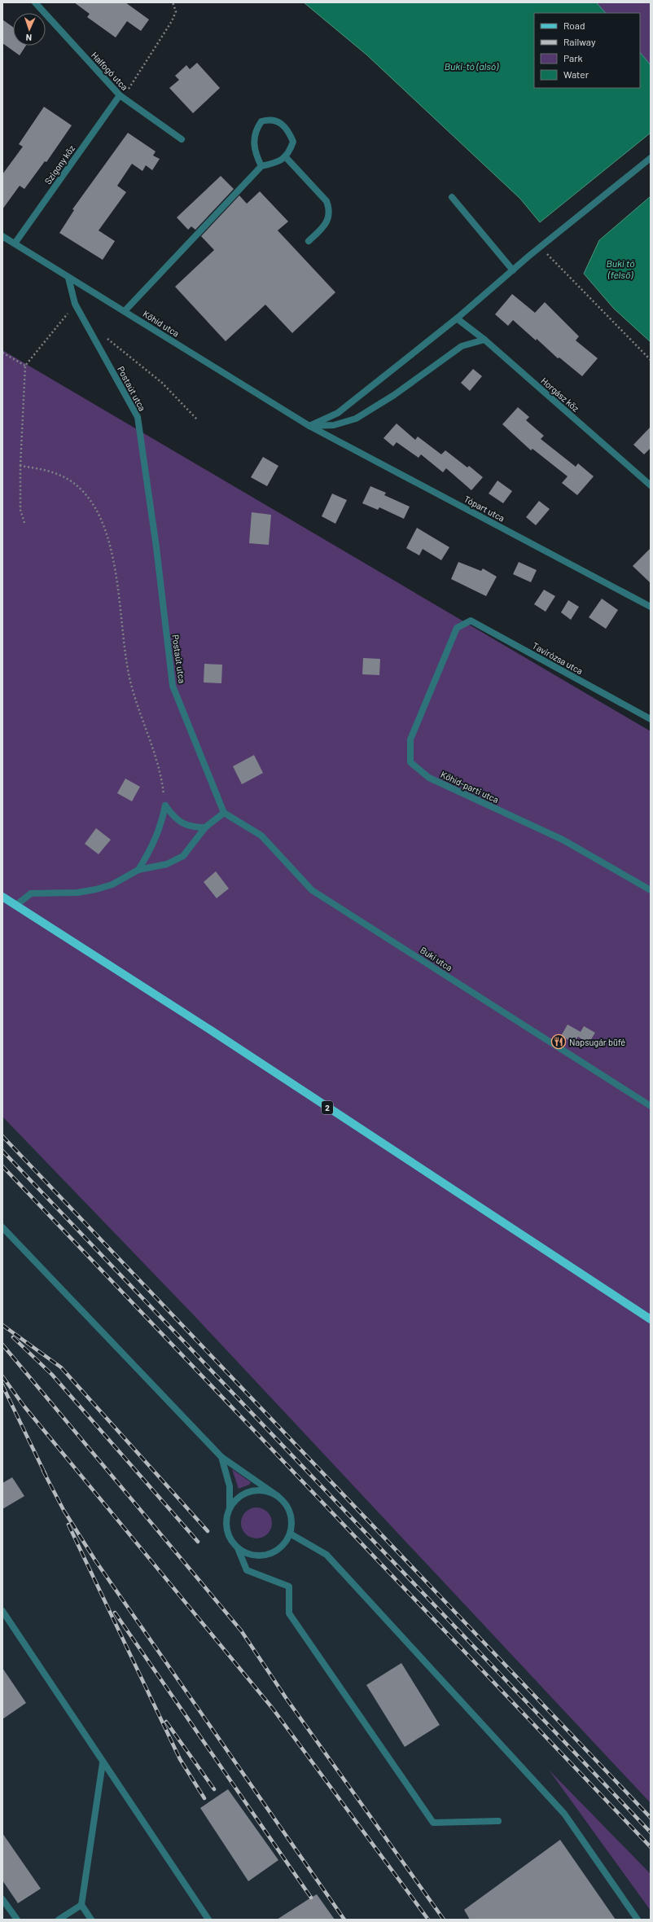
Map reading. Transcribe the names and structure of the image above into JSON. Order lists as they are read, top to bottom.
{
  "streets": {
    "main road": ["2"],
    "street": [
      "Halfogó utca",
      "Szigony köz",
      "Kőhíd utca",
      "Postaút utca",
      "Horgász köz",
      "Tópart utca",
      "Tavirózsa utca",
      "Kőhíd-parti utca",
      "Buki utca"
    ]
  },
  "crossings": [
    ["Halfogó utca", "Szigony köz"],
    ["Szigony köz", "Kőhíd utca"],
    ["Kőhíd utca", "Postaút utca"],
    ["Kőhíd utca", "Tópart utca"],
    ["Postaút utca", "Buki utca"],
    ["Tavirózsa utca", "Kőhíd-parti utca"]
  ],
  "water": ["Buki-tó (alsó)", "Buki tó (felső)"],
  "places": {
    "restaurant": ["Napsugár büfé"]
  },
  "legend": [
    "Road",
    "Railway",
    "Park",
    "Water"
  ],
  "north": "bottom"
}
